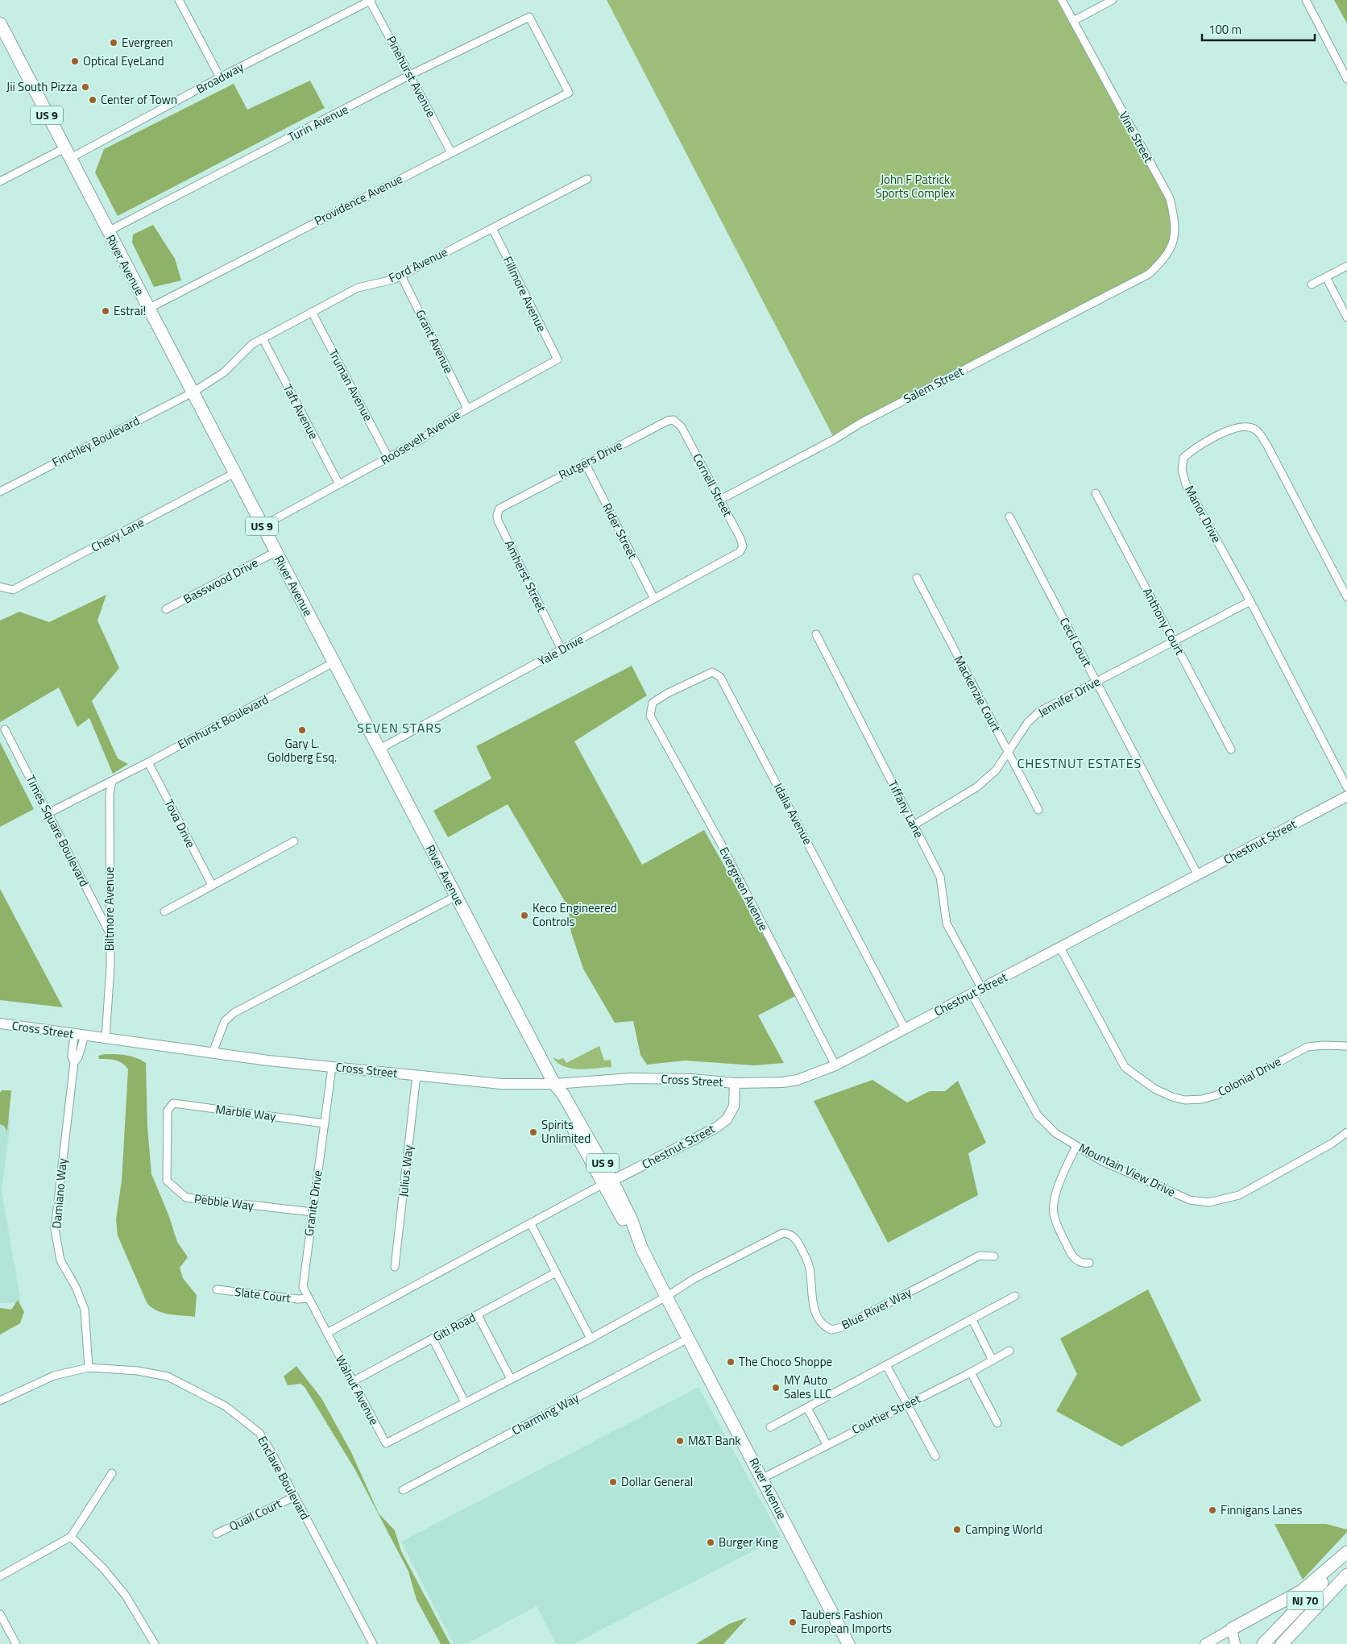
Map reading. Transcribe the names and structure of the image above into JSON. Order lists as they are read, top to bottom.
{
  "streets": {
    "highway": ["US 9", "River Avenue", "NJ 70"],
    "street": [
      "Pinehurst Avenue",
      "Broadway",
      "Turin Avenue",
      "Vine Street",
      "Providence Avenue",
      "Ford Avenue",
      "Fillmore Avenue",
      "Grant Avenue",
      "Truman Avenue",
      "Salem Street",
      "Taft Avenue",
      "Roosevelt Avenue",
      "Finchley Boulevard",
      "Rutgers Drive",
      "Cornell Street",
      "Manor Drive",
      "Rider Street",
      "Chevy Lane",
      "Amherst Street",
      "Basswood Drive",
      "Anthony Court",
      "Cecil Court",
      "Yale Drive",
      "Mackenzie Court",
      "Jennifer Drive",
      "Elmhurst Boulevard",
      "Tiffany Lane",
      "Idalia Avenue",
      "Tova Drive",
      "Times Square Boulevard",
      "Chestnut Street",
      "Evergreen Avenue",
      "Biltmore Avenue",
      "Cross Street",
      "Colonial Drive",
      "Marble Way",
      "Mountain View Drive",
      "Julius Way",
      "Damiano Way",
      "Pebble Way",
      "Granite Drive",
      "Slate Court",
      "Blue River Way",
      "Giti Road",
      "Walnut Avenue",
      "Charming Way",
      "Courtier Street",
      "Enclave Boulevard",
      "Quail Court"
    ]
  },
  "crossings": [
    ["Pinehurst Avenue", "Broadway"],
    ["Pinehurst Avenue", "Turin Avenue"],
    ["Pinehurst Avenue", "Providence Avenue"],
    ["Broadway", "River Avenue"],
    ["Turin Avenue", "Providence Avenue"],
    ["Turin Avenue", "River Avenue"],
    ["Vine Street", "Salem Street"],
    ["Providence Avenue", "River Avenue"],
    ["River Avenue", "Ford Avenue"],
    ["River Avenue", "Roosevelt Avenue"],
    ["River Avenue", "Finchley Boulevard"],
    ["River Avenue", "Chevy Lane"],
    ["River Avenue", "Basswood Drive"],
    ["River Avenue", "Yale Drive"],
    ["River Avenue", "Elmhurst Boulevard"],
    ["River Avenue", "Chestnut Street"],
    ["River Avenue", "Cross Street"],
    ["River Avenue", "Blue River Way"],
    ["River Avenue", "Walnut Avenue"],
    ["River Avenue", "Charming Way"],
    ["River Avenue", "Courtier Street"],
    ["Ford Avenue", "Fillmore Avenue"],
    ["Ford Avenue", "Grant Avenue"],
    ["Ford Avenue", "Truman Avenue"],
    ["Ford Avenue", "Taft Avenue"],
    ["Ford Avenue", "Finchley Boulevard"],
    ["Fillmore Avenue", "Roosevelt Avenue"],
    ["Grant Avenue", "Roosevelt Avenue"],
    ["Truman Avenue", "Roosevelt Avenue"],
    ["Salem Street", "Cornell Street"],
    ["Taft Avenue", "Roosevelt Avenue"],
    ["Rutgers Drive", "Cornell Street"],
    ["Rutgers Drive", "Rider Street"],
    ["Rutgers Drive", "Amherst Street"],
    ["Cornell Street", "Yale Drive"],
    ["Manor Drive", "Jennifer Drive"],
    ["Rider Street", "Yale Drive"],
    ["Amherst Street", "Yale Drive"],
    ["Anthony Court", "Jennifer Drive"],
    ["Cecil Court", "Jennifer Drive"],
    ["Cecil Court", "Chestnut Street"],
    ["Mackenzie Court", "Jennifer Drive"],
    ["Jennifer Drive", "Tiffany Lane"],
    ["Elmhurst Boulevard", "Tova Drive"],
    ["Elmhurst Boulevard", "Times Square Boulevard"],
    ["Elmhurst Boulevard", "Biltmore Avenue"],
    ["Tiffany Lane", "Chestnut Street"],
    ["Idalia Avenue", "Chestnut Street"],
    ["Idalia Avenue", "Evergreen Avenue"],
    ["Times Square Boulevard", "Biltmore Avenue"],
    ["Chestnut Street", "Evergreen Avenue"],
    ["Chestnut Street", "Cross Street"],
    ["Chestnut Street", "Colonial Drive"],
    ["Chestnut Street", "Mountain View Drive"],
    ["Biltmore Avenue", "Cross Street"],
    ["Cross Street", "Julius Way"],
    ["Cross Street", "Damiano Way"],
    ["Cross Street", "Granite Drive"],
    ["Marble Way", "Pebble Way"],
    ["Marble Way", "Granite Drive"],
    ["Damiano Way", "Enclave Boulevard"],
    ["Pebble Way", "Granite Drive"],
    ["Granite Drive", "Slate Court"],
    ["Granite Drive", "Walnut Avenue"],
    ["Blue River Way", "Walnut Avenue"],
    ["Giti Road", "Walnut Avenue"],
    ["Enclave Boulevard", "Quail Court"]
  ],
  "districts": ["SEVEN STARS", "CHESTNUT ESTATES"],
  "parks": ["John F Patrick Sports Complex"],
  "places": [
    "Evergreen",
    "Optical EyeLand",
    "Jii South Pizza",
    "Center of Town",
    "Estrai!",
    "Gary L. Goldberg Esq.",
    "Keco Engineered Controls",
    "Spirits Unlimited",
    "The Choco Shoppe",
    "MY Auto Sales LLC",
    "M&T Bank",
    "Dollar General",
    "Finnigans Lanes",
    "Camping World",
    "Burger King",
    "Taubers Fashion European Imports"
  ],
  "scale_bar": "100 m"
}
